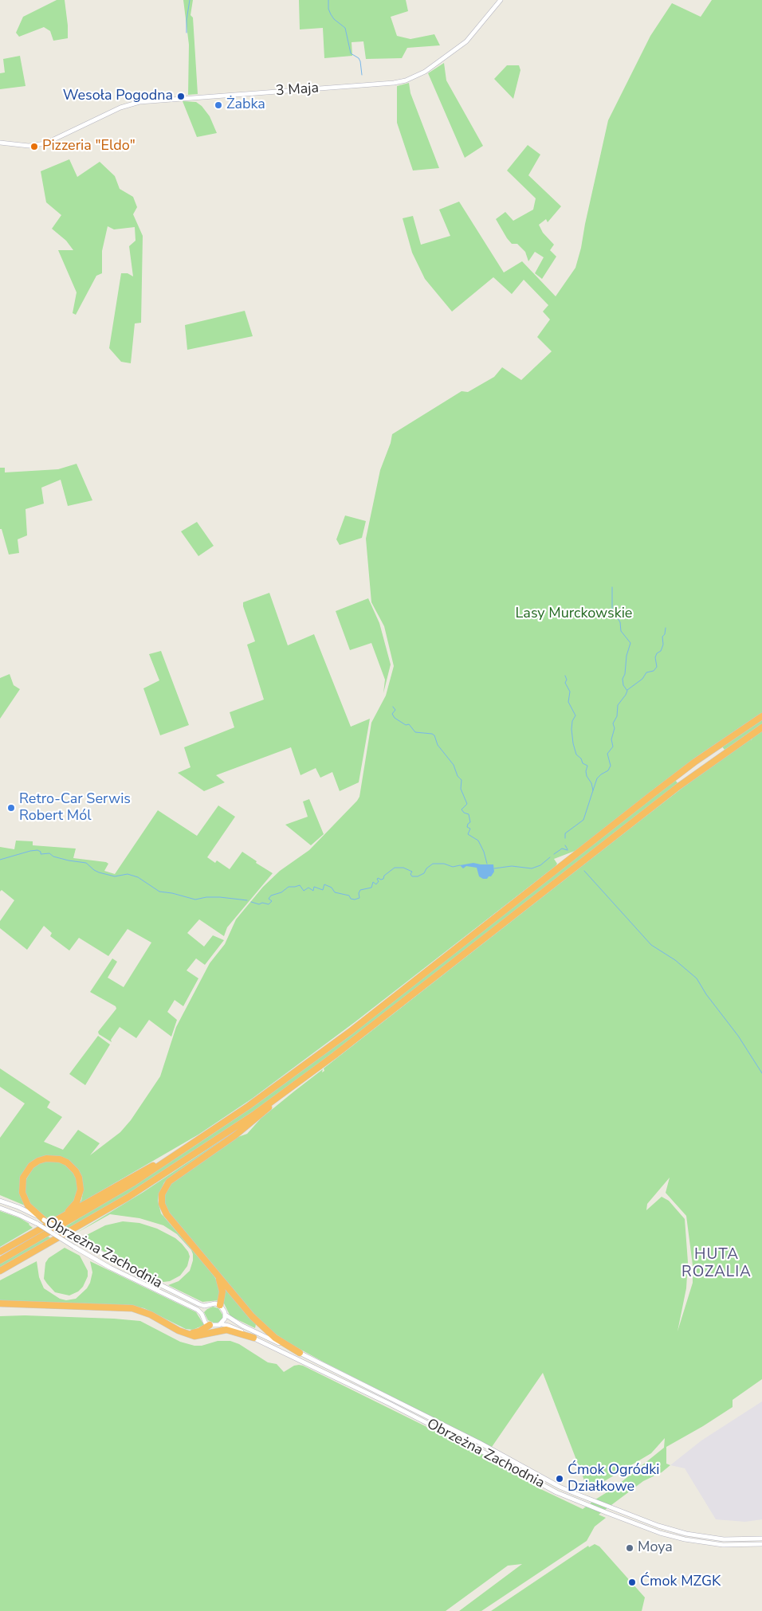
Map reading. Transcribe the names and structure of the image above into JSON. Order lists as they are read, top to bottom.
{
  "streets": {
    "street": ["3 Maja", "Obrzeżna Zachodnia"]
  },
  "districts": ["HUTA ROZALIA"],
  "parks": ["Lasy Murckowskie"],
  "places": [
    "Wesoła Pogodna",
    "Żabka",
    "Pizzeria \"Eldo\"",
    "Retro-Car Serwis Robert Mól",
    "Ćmok Ogródki Działkowe",
    "Moya",
    "Ćmok MZGK"
  ]
}
